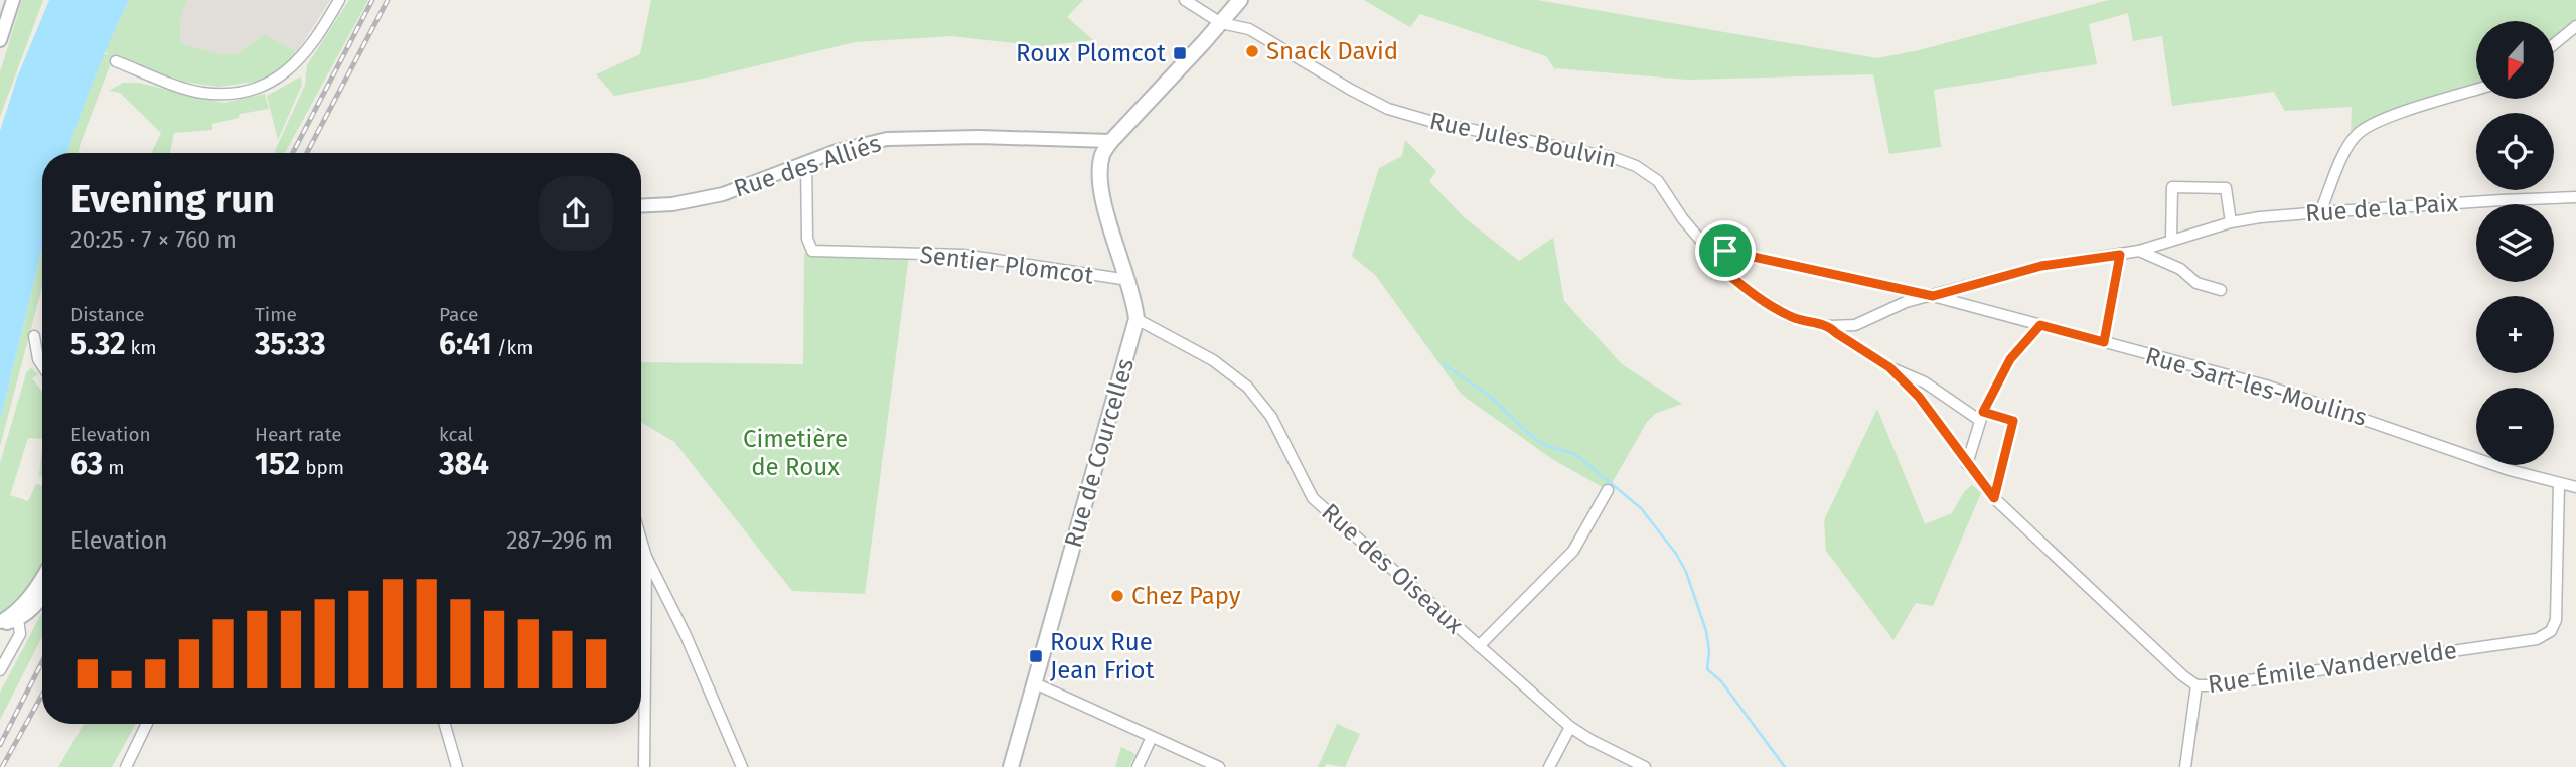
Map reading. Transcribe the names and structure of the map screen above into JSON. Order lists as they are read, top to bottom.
{
  "streets": {
    "main road": ["Rue de Courcelles"],
    "street": [
      "Rue Jules Boulvin",
      "Rue des Alliés",
      "Rue de la Paix",
      "Sentier Plomcot",
      "Rue Sart-les-Moulins",
      "Rue des Oiseaux",
      "Rue Émile Vandervelde"
    ]
  },
  "crossings": [
    ["Rue Jules Boulvin", "Rue de la Paix"],
    ["Rue Jules Boulvin", "Rue Sart-les-Moulins"],
    ["Rue des Alliés", "Sentier Plomcot"],
    ["Rue des Alliés", "Rue de Courcelles"],
    ["Rue de la Paix", "Rue Sart-les-Moulins"],
    ["Sentier Plomcot", "Rue de Courcelles"],
    ["Rue Sart-les-Moulins", "Rue Émile Vandervelde"],
    ["Rue de Courcelles", "Rue des Oiseaux"]
  ],
  "parks": ["Cimetière de Roux"],
  "places": {
    "other": ["Snack David", "Chez Papy"],
    "transit": ["Roux Plomcot", "Roux Rue Jean Friot"]
  },
  "north": "bottom",
  "page": {
    "map_buttons": ["+", "−"],
    "heading": ["Evening run", "20:25 · 7 × 760 m"],
    "stats": [
      ["Distance", "5.32 km"],
      ["Time", "35:33"],
      ["Pace", "6:41 /km"],
      ["Elevation", "63 m"],
      ["Heart rate", "152 bpm"],
      ["kcal", "384"]
    ],
    "chart": ["Elevation", "287–296 m"]
  }
}
